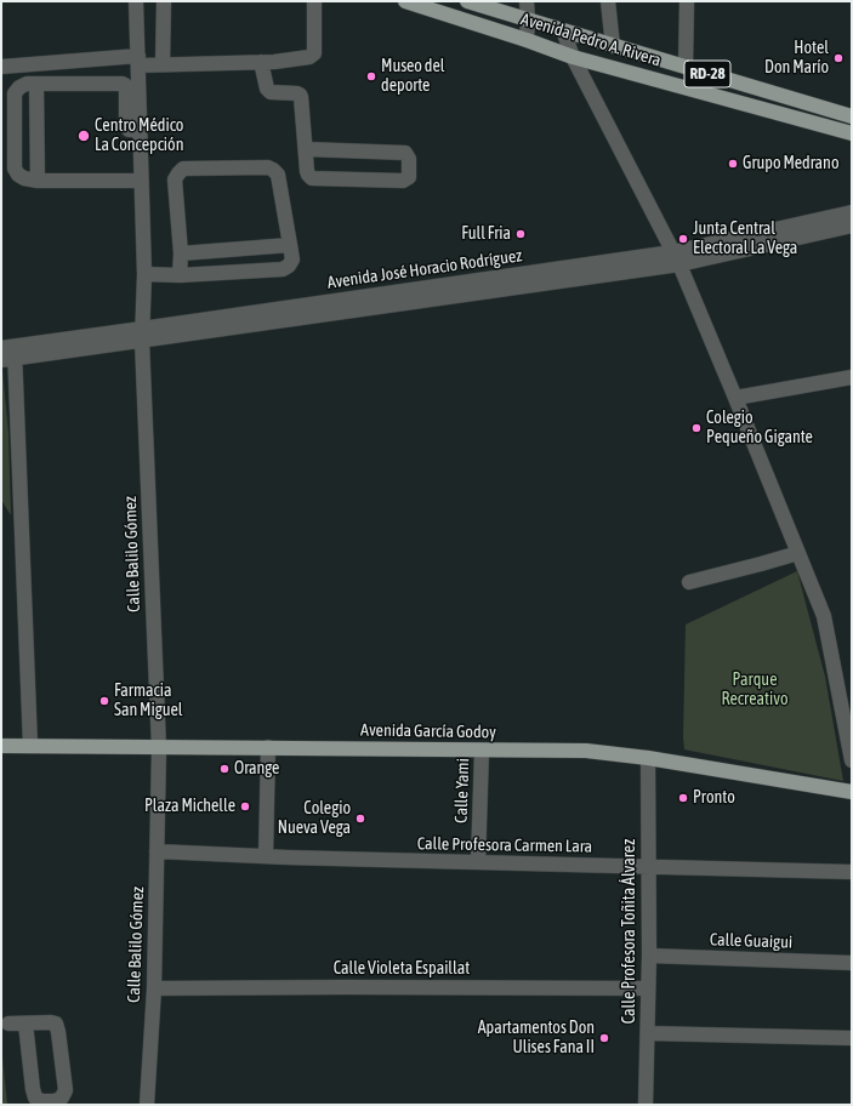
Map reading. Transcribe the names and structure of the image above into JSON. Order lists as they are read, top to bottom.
{
  "streets": {
    "main road": ["Avenida Pedro A. Rivera", "RD-28", "Avenida García Godoy"],
    "street": [
      "Avenida José Horacio Rodríguez",
      "Calle Balilo Gómez",
      "Calle Yami",
      "Calle Profesora Carmen Lara",
      "Calle Profesora Toñita Álvarez",
      "Calle Guaigui",
      "Calle Violeta Espaillat"
    ]
  },
  "crossings": [
    ["Avenida José Horacio Rodríguez", "Calle Balilo Gómez"],
    ["Calle Balilo Gómez", "Avenida García Godoy"],
    ["Calle Balilo Gómez", "Calle Profesora Carmen Lara"],
    ["Calle Balilo Gómez", "Calle Violeta Espaillat"],
    ["Avenida García Godoy", "Calle Yami"],
    ["Avenida García Godoy", "Calle Profesora Toñita Álvarez"],
    ["Calle Yami", "Calle Profesora Carmen Lara"],
    ["Calle Profesora Carmen Lara", "Calle Profesora Toñita Álvarez"],
    ["Calle Profesora Toñita Álvarez", "Calle Guaigui"],
    ["Calle Profesora Toñita Álvarez", "Calle Violeta Espaillat"]
  ],
  "parks": ["Parque Recreativo"],
  "places": [
    "Hotel Don Marío",
    "Museo del deporte",
    "Centro Médico La Concepción",
    "Grupo Medrano",
    "Full Fria",
    "Junta Central Electoral La Vega",
    "Colegio Pequeño Gigante",
    "Farmacia San Miguel",
    "Orange",
    "Pronto",
    "Plaza Michelle",
    "Colegio Nueva Vega",
    "Apartamentos Don Ulises Fana II"
  ]
}
